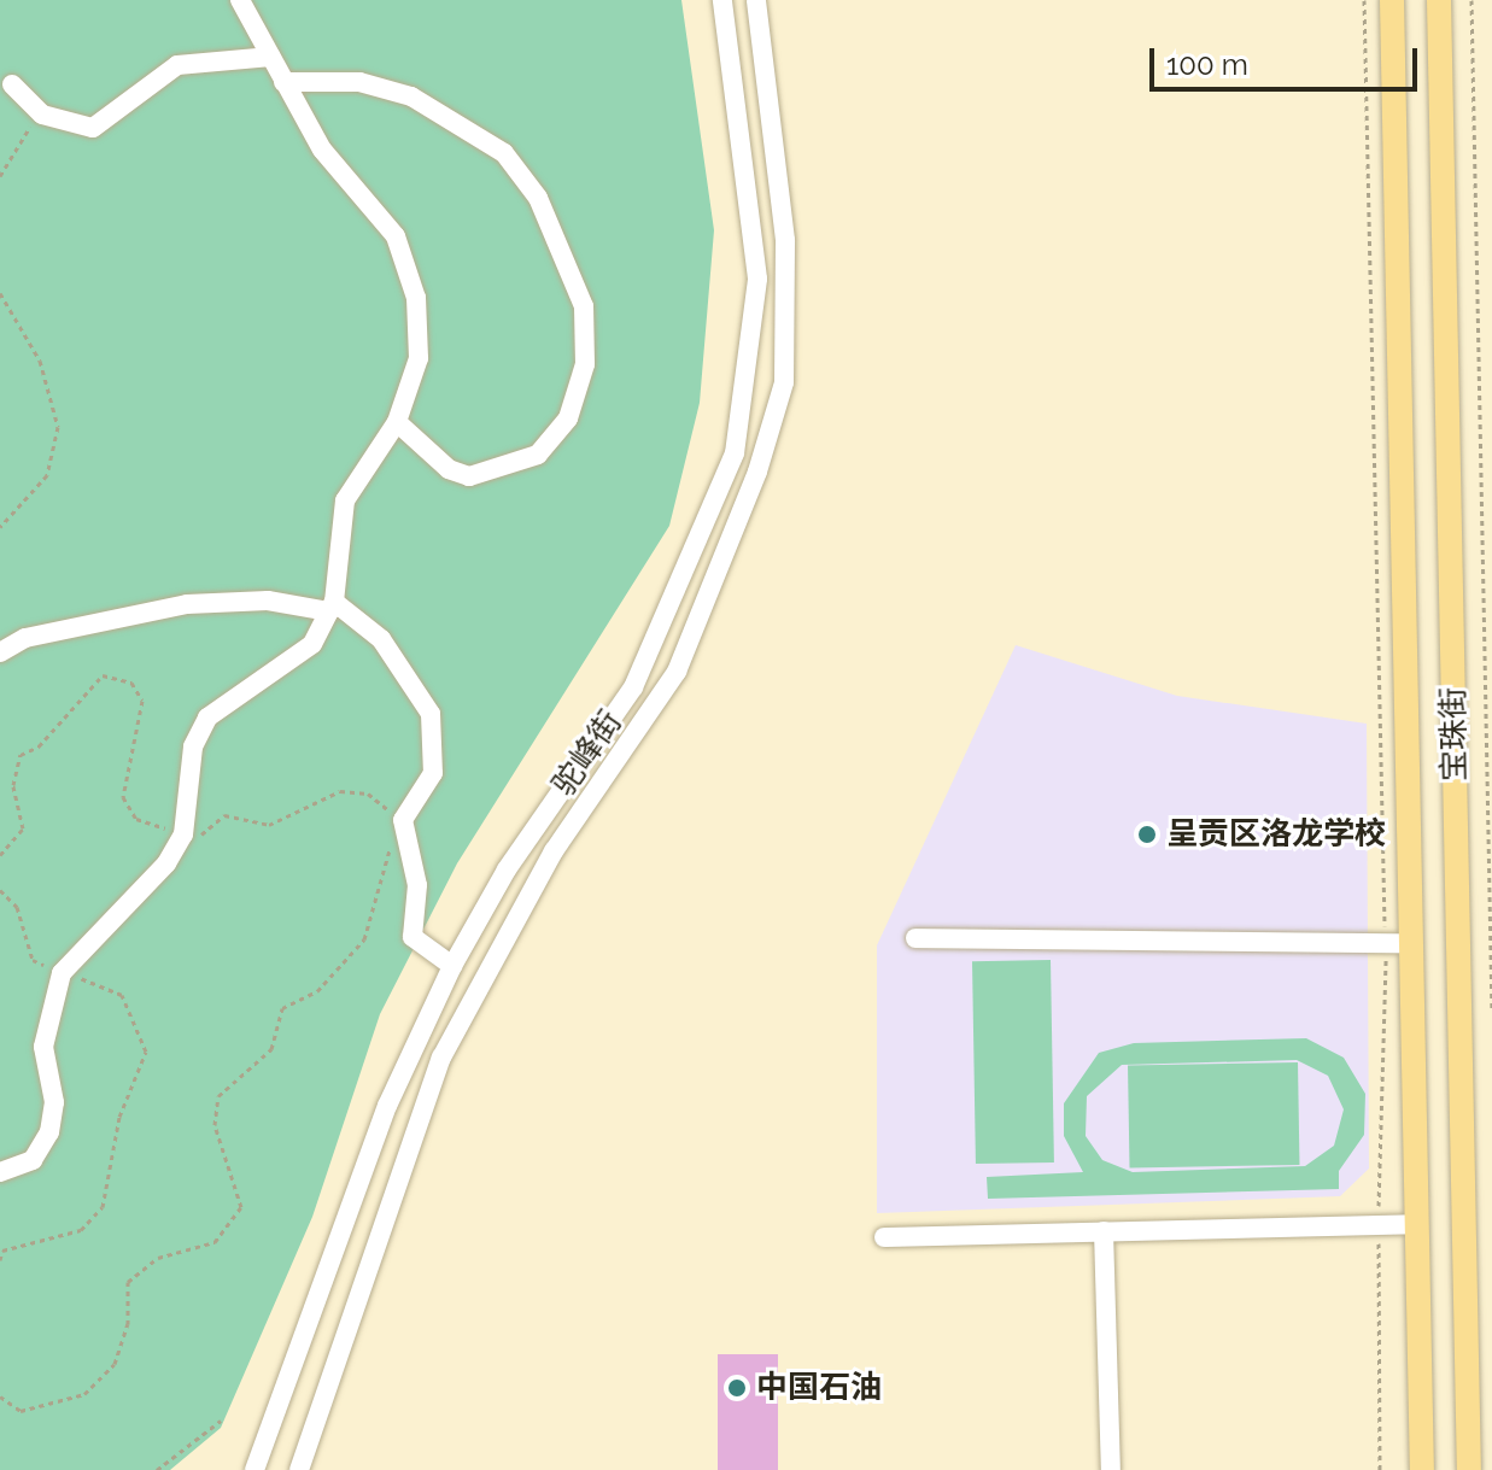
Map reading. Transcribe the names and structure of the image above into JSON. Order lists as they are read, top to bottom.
{
  "streets": {
    "main road": ["宝珠街"],
    "street": ["驼峰街"]
  },
  "places": ["呈贡区洛龙学校", "中国石油"],
  "scale_bar": "100 m"
}
